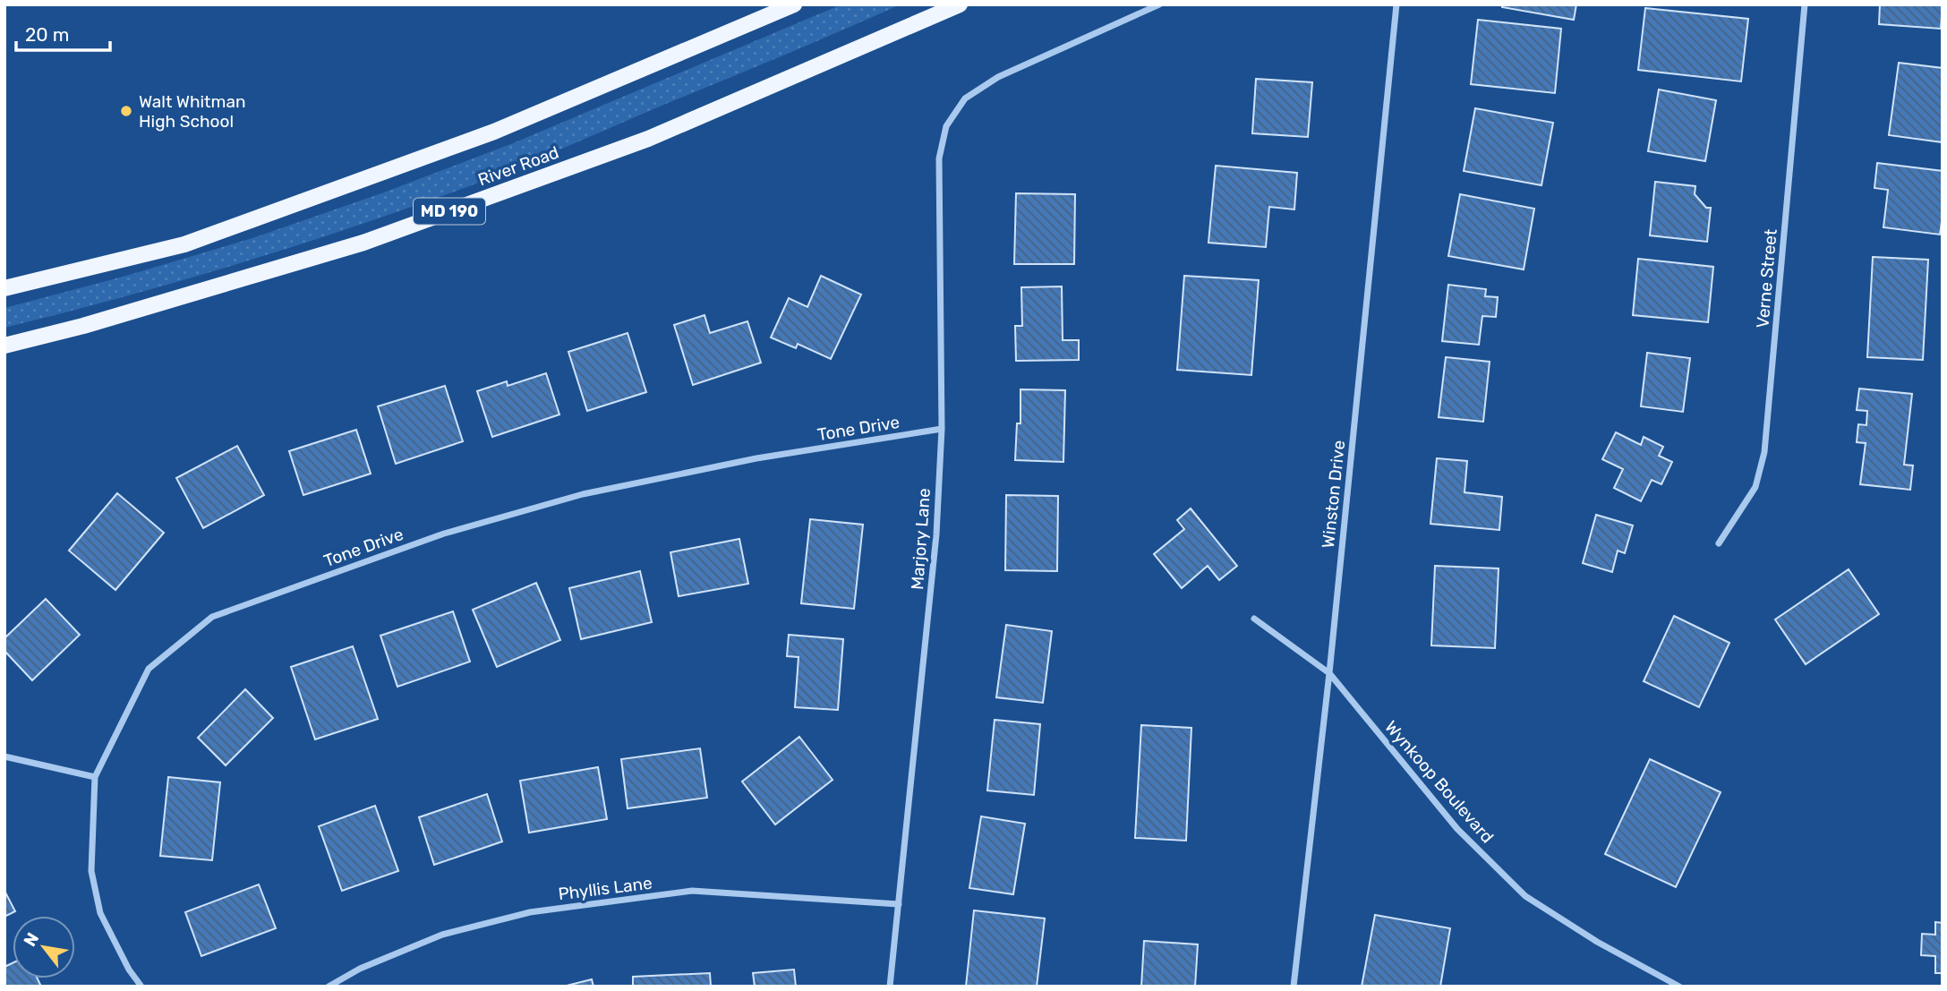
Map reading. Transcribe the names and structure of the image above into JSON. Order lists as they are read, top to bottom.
{
  "streets": {
    "main road": ["River Road", "MD 190"],
    "street": [
      "Verne Street",
      "Tone Drive",
      "Winston Drive",
      "Marjory Lane",
      "Wynkoop Boulevard",
      "Phyllis Lane"
    ]
  },
  "crossings": [
    ["Tone Drive", "Marjory Lane"],
    ["Winston Drive", "Wynkoop Boulevard"],
    ["Marjory Lane", "Phyllis Lane"]
  ],
  "places": ["Walt Whitman High School"],
  "scale_bar": "20 m",
  "north": "top left"
}
